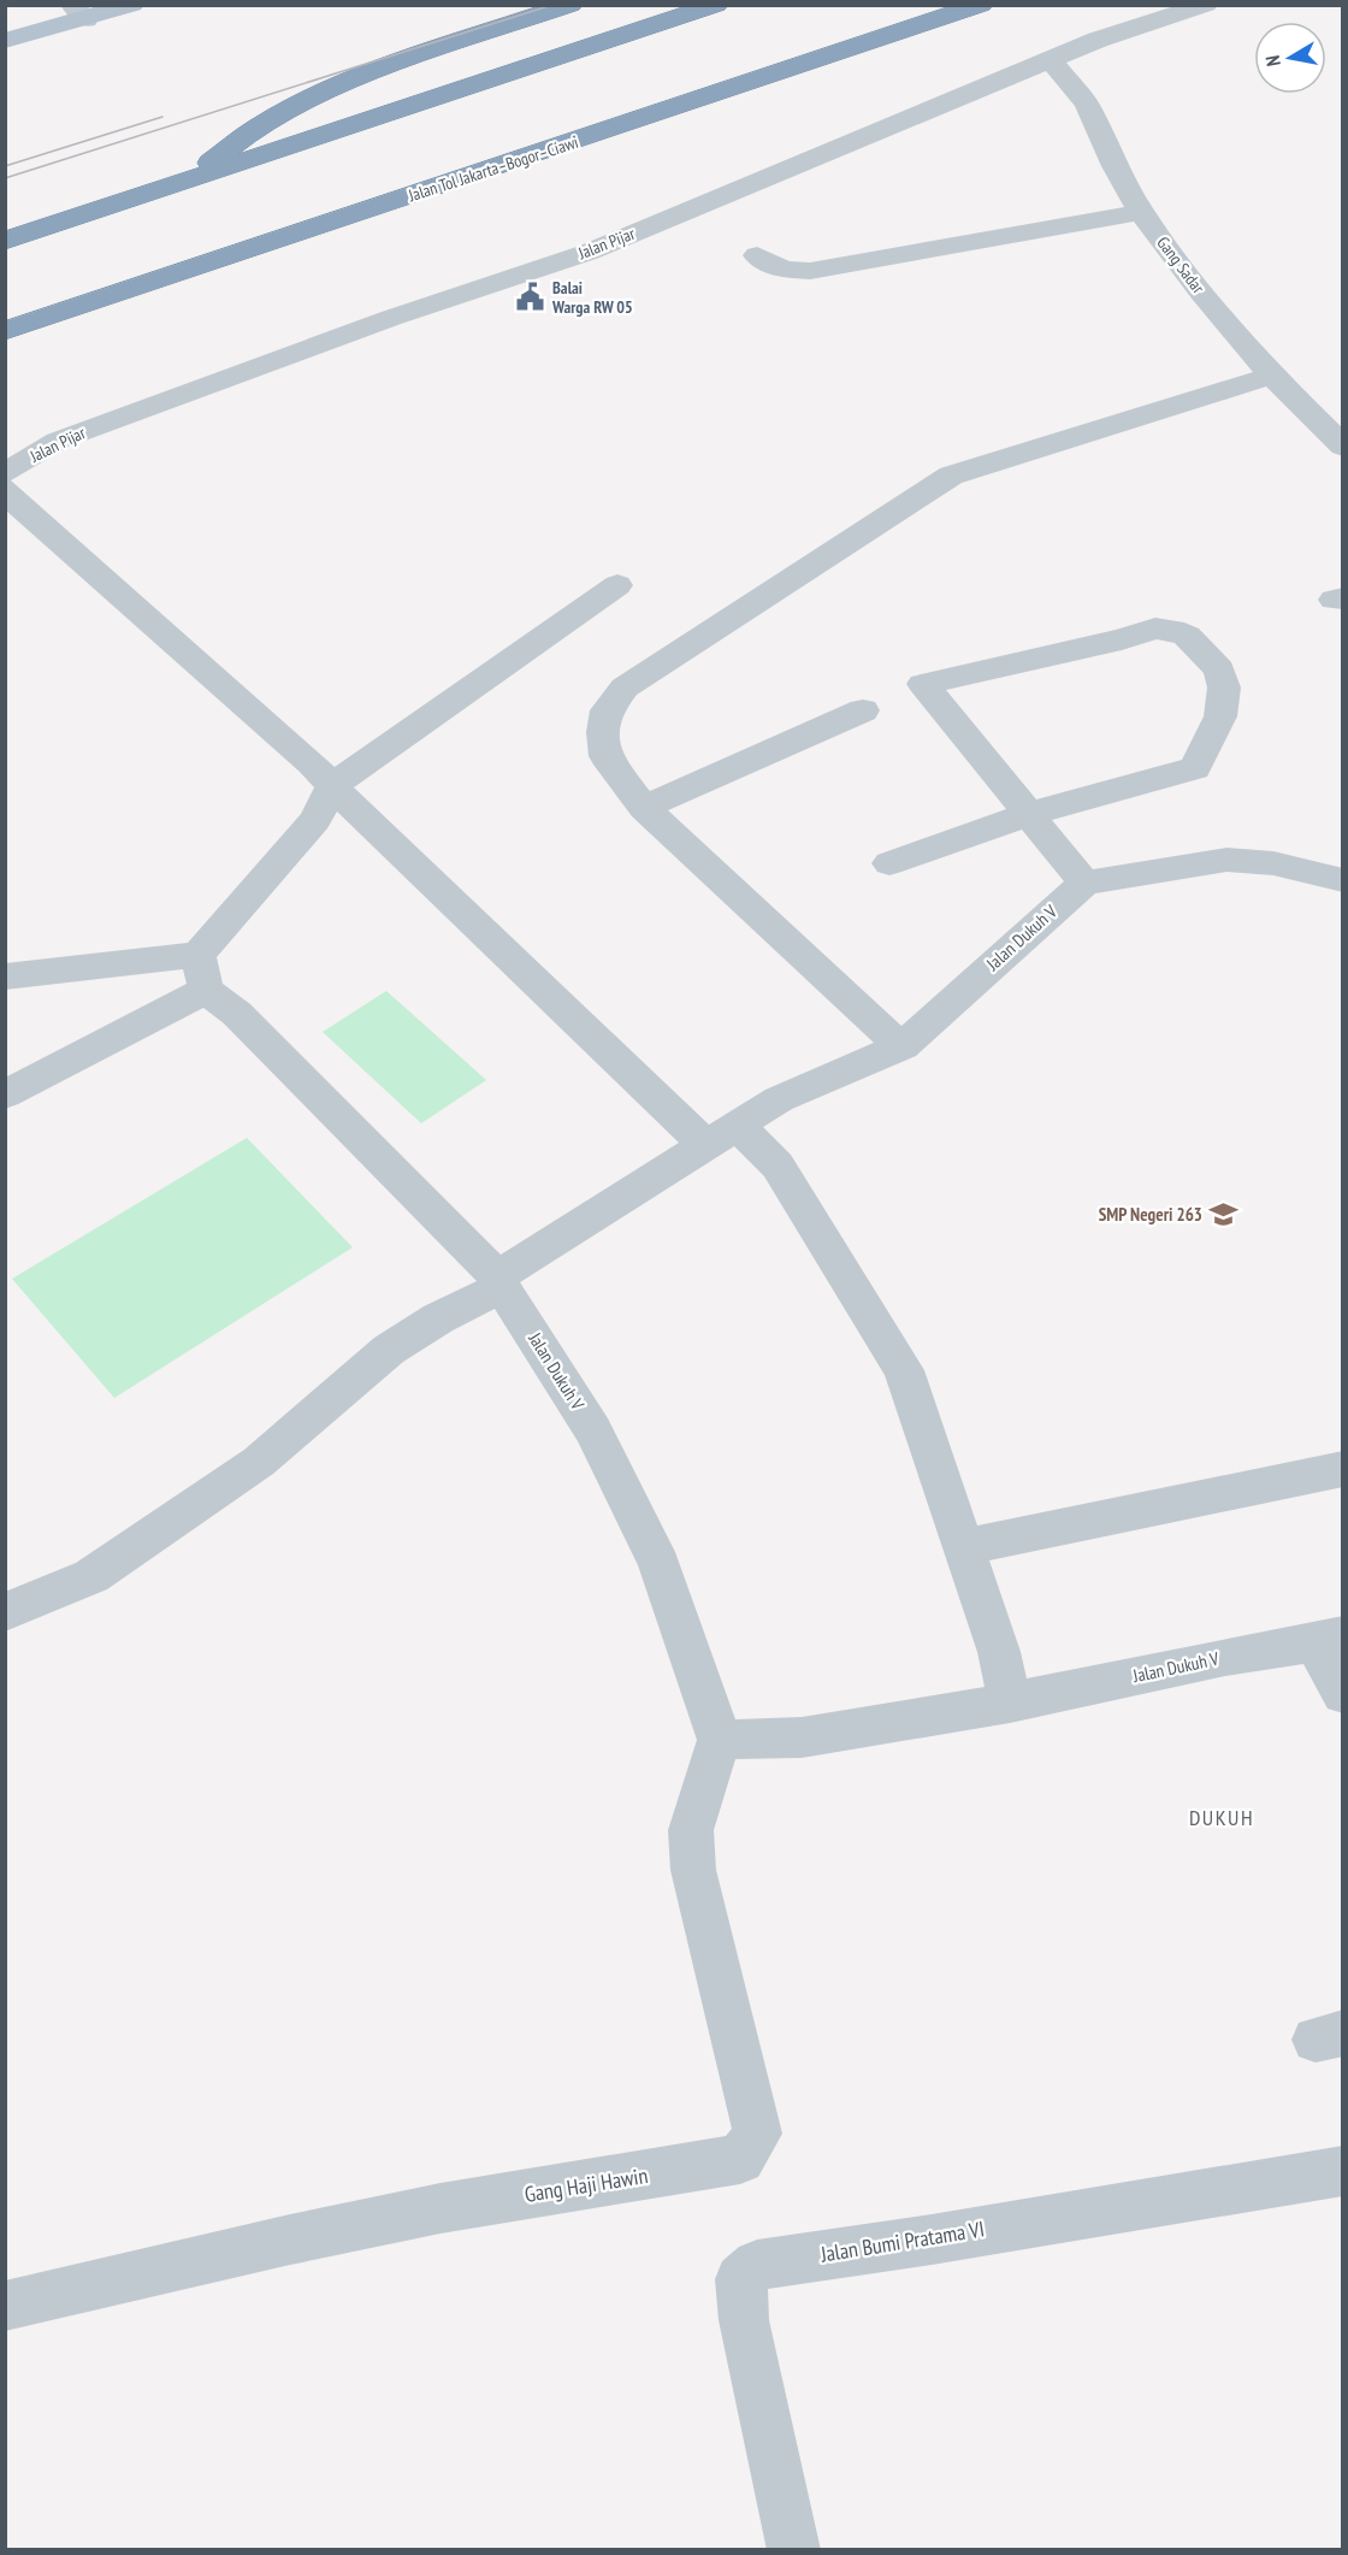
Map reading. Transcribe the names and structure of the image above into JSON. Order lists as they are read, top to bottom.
{
  "streets": {
    "highway": ["Jalan Tol Jakarta–Bogor–Ciawi"],
    "street": [
      "Jalan Pijar",
      "Gang Sadar",
      "Jalan Dukuh V",
      "Gang Haji Hawin",
      "Jalan Bumi Pratama VI"
    ]
  },
  "crossings": [
    ["Jalan Pijar", "Gang Sadar"],
    ["Jalan Dukuh V", "Gang Haji Hawin"]
  ],
  "districts": ["DUKUH"],
  "places": {
    "public building": ["Balai Warga RW 05"],
    "school or university": ["SMP Negeri 263"]
  },
  "north": "left"
}
